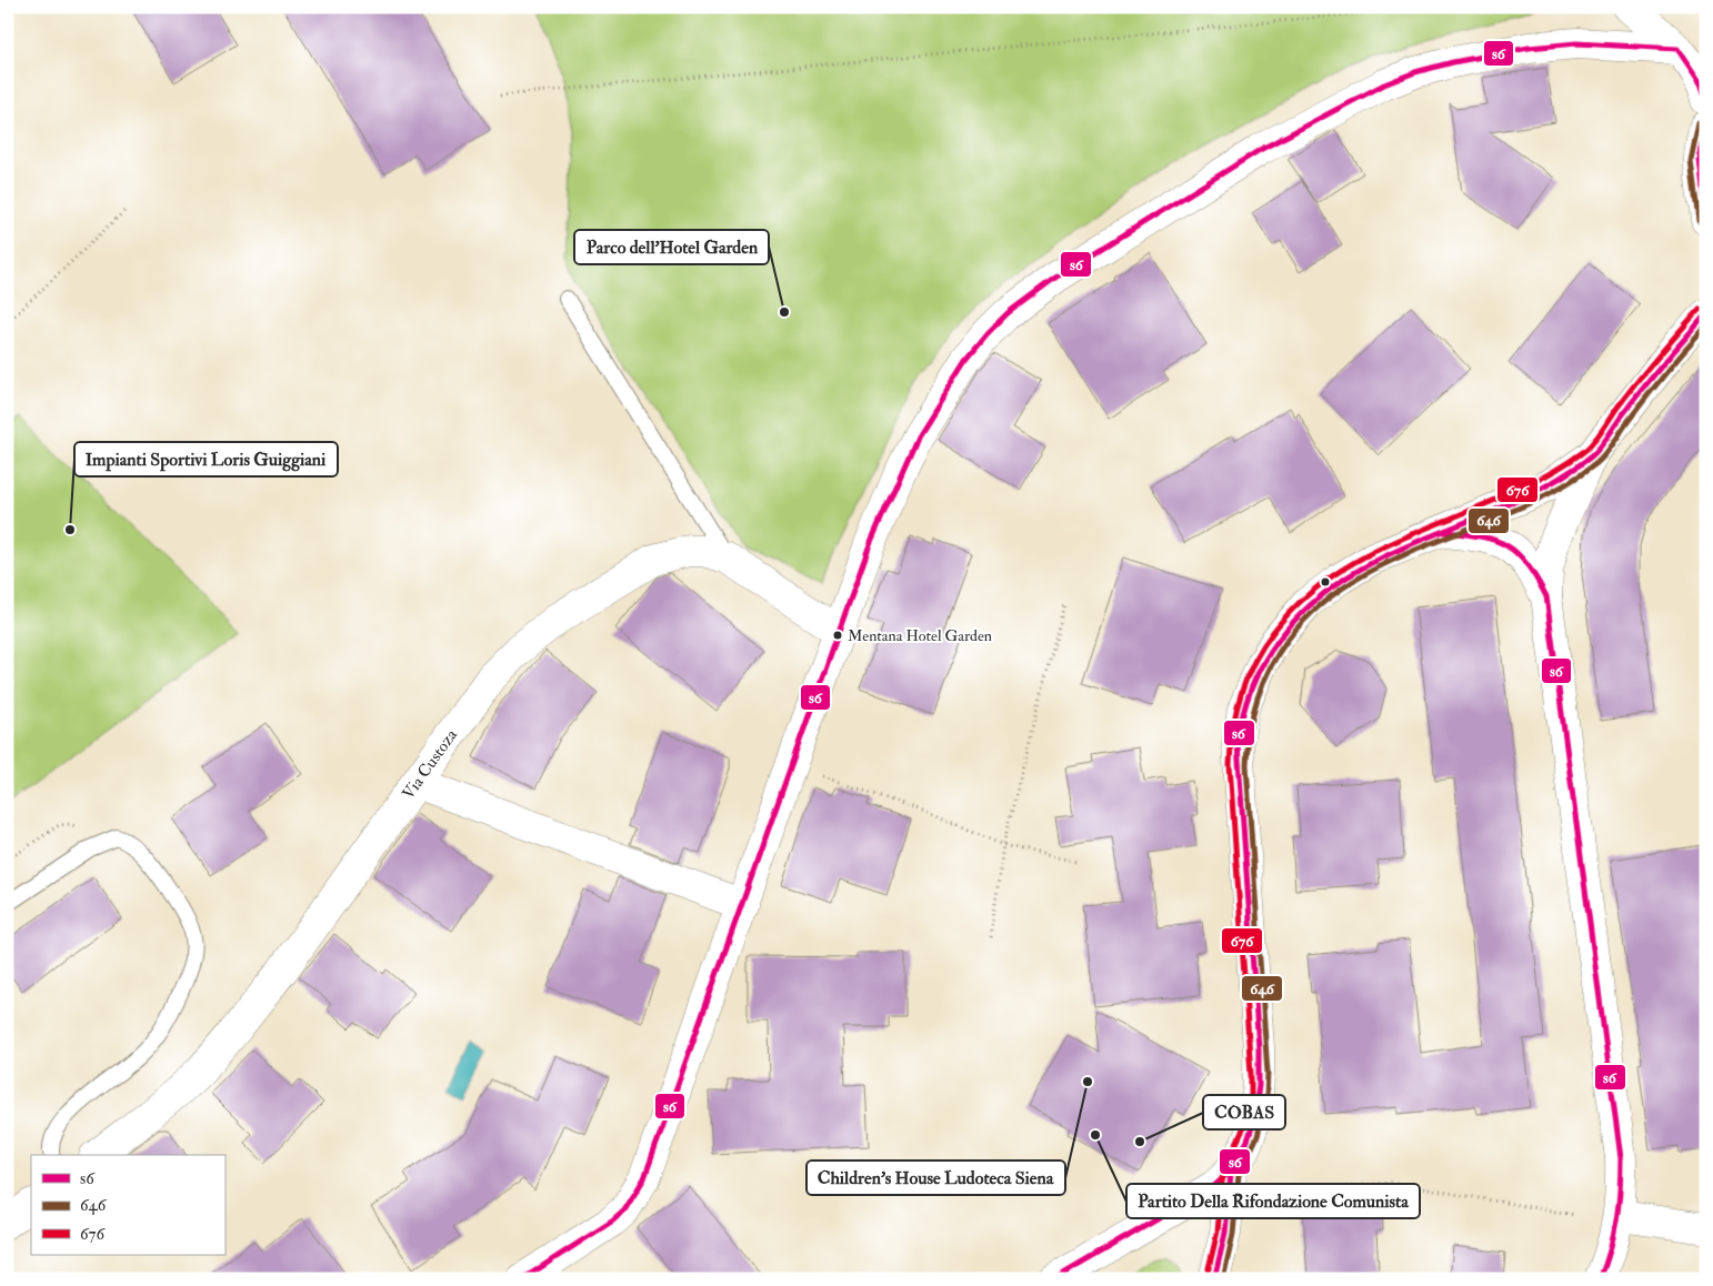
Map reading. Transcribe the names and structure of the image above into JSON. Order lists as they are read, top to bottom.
{
  "streets": {
    "street": ["Via Custoza"]
  },
  "places": [
    "Parco dell'Hotel Garden",
    "Impianti Sportivi Loris Guiggiani",
    "Mentana Hotel Garden",
    "Children's House Ludoteca Siena",
    "Partito Della Rifondazione Comunista",
    "COBAS"
  ],
  "lines": ["transit line s6", "transit line 646", "transit line 676"],
  "legend": ["s6", "646", "676"]
}
